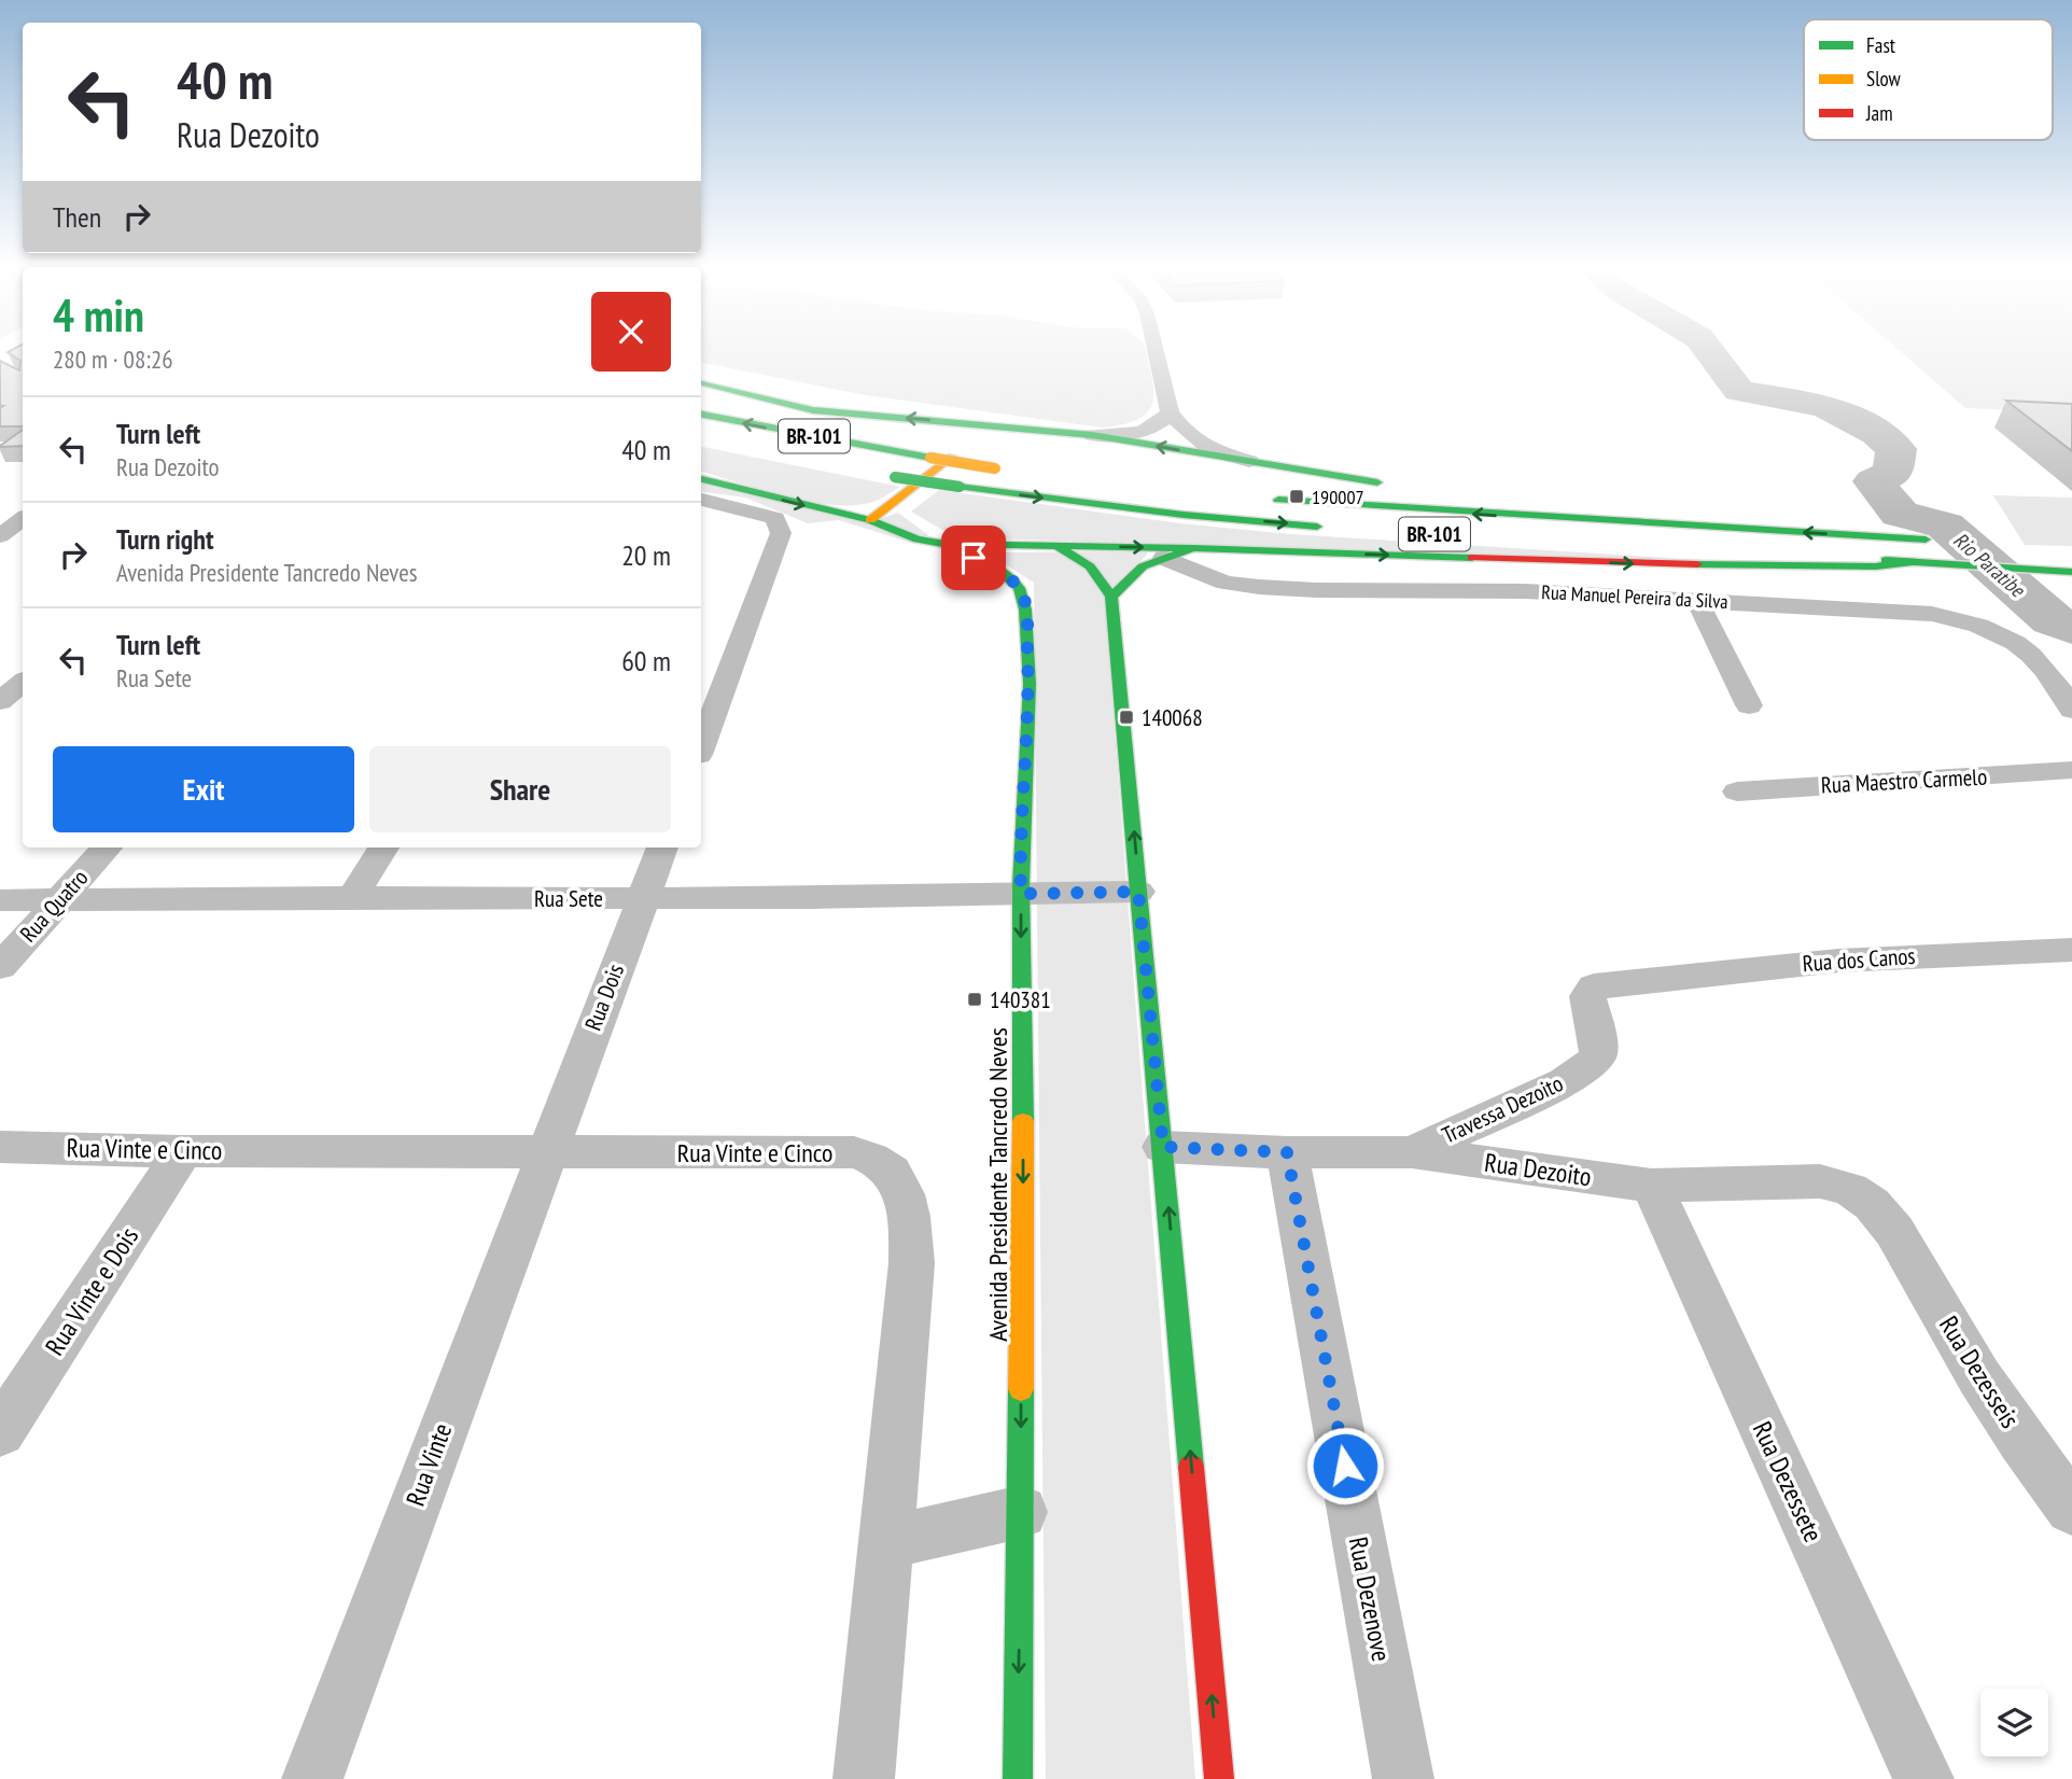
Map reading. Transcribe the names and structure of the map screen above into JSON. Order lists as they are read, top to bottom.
{
  "streets": {
    "main road": ["BR-101", "Avenida Presidente Tancredo Neves"],
    "street": [
      "Rua Manuel Pereira da Silva",
      "Rua Maestro Carmelo",
      "Rua Sete",
      "Rua Quatro",
      "Rua dos Canos",
      "Rua Dois",
      "Travessa Dezoito",
      "Rua Vinte e Cinco",
      "Rua Dezoito",
      "Rua Vinte e Dois",
      "Rua Dezesseis",
      "Rua Vinte",
      "Rua Dezessete",
      "Rua Dezenove"
    ]
  },
  "crossings": [
    ["Rua Sete", "Rua Quatro"],
    ["Rua Sete", "Rua Dois"],
    ["Rua Sete", "Avenida Presidente Tancredo Neves"],
    ["Rua dos Canos", "Travessa Dezoito"],
    ["Rua Dois", "Rua Vinte e Cinco"],
    ["Rua Dois", "Rua Vinte"],
    ["Travessa Dezoito", "Rua Dezoito"],
    ["Rua Vinte e Cinco", "Rua Vinte e Dois"],
    ["Rua Vinte e Cinco", "Rua Vinte"],
    ["Rua Dezoito", "Rua Dezesseis"],
    ["Rua Dezoito", "Rua Dezessete"],
    ["Rua Dezoito", "Rua Dezenove"]
  ],
  "water": ["Rio Paratibe"],
  "places": {
    "transit": ["190007", "140068", "140381"]
  },
  "legend": ["Fast", "Slow", "Jam"],
  "page": {
    "turn": ["40 m", "Rua Dezoito"],
    "then": "Then",
    "heading": ["4 min", "280 m · 08:26"],
    "list": [
      {
        "name": "Turn left",
        "note": "Rua Dezoito",
        "value": "40 m"
      },
      {
        "name": "Turn right",
        "note": "Avenida Presidente Tancredo Neves",
        "value": "20 m"
      },
      {
        "name": "Turn left",
        "note": "Rua Sete",
        "value": "60 m"
      }
    ],
    "buttons": ["Exit", "Share"]
  }
}
